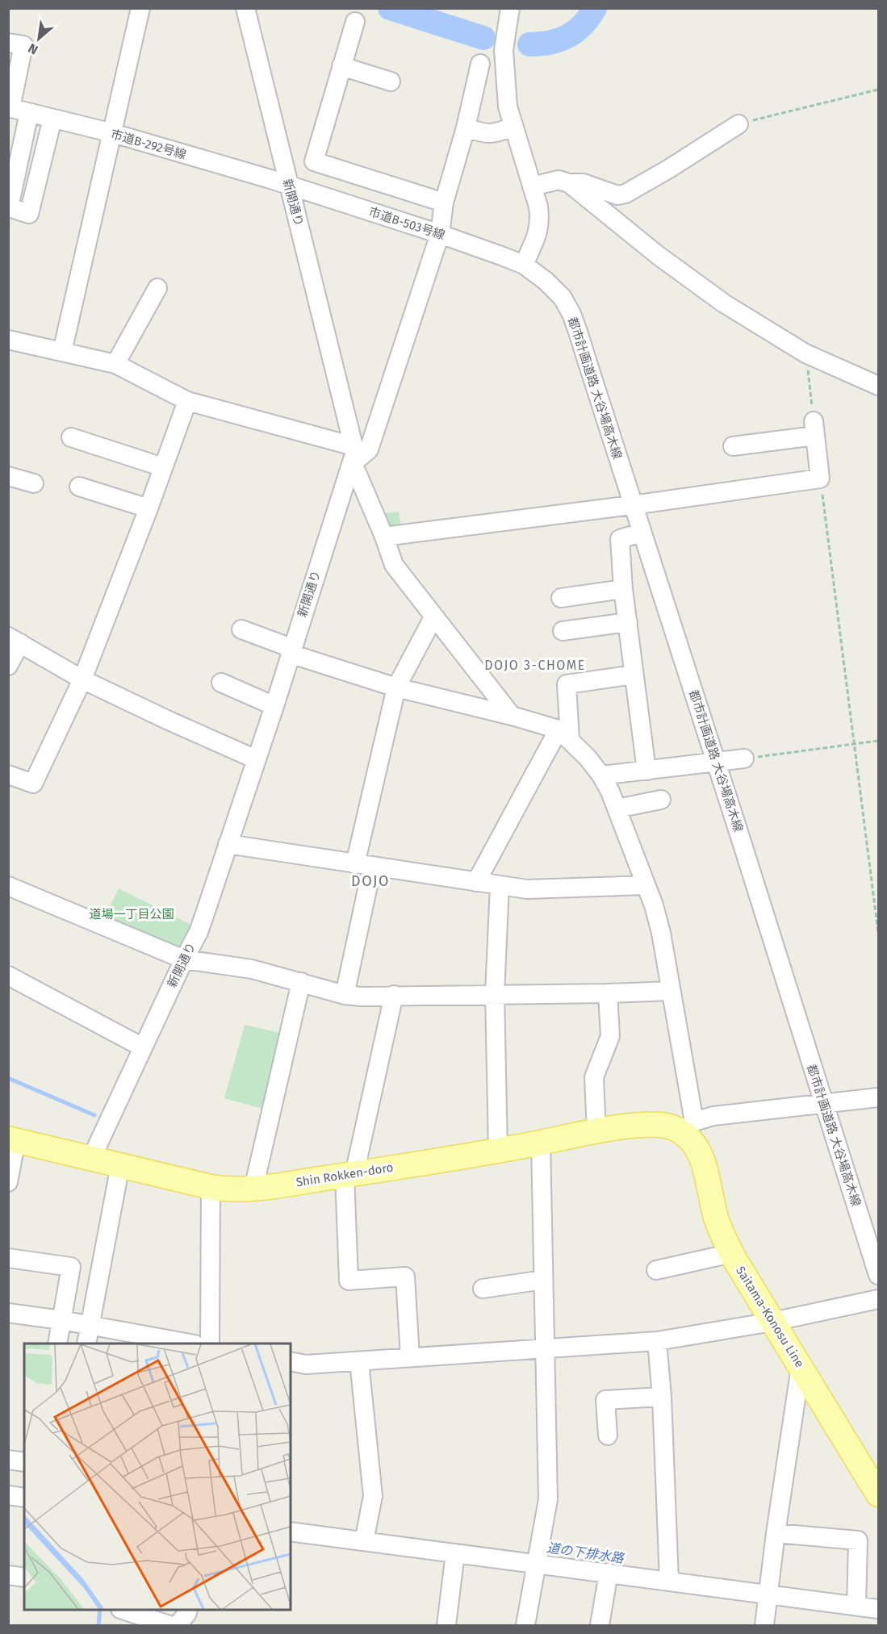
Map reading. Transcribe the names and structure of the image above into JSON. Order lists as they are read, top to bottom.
{
  "streets": {
    "main road": ["Shin Rokken-doro", "Saitama-Konosu Line"],
    "street": [
      "市道B-292号線",
      "新開通り",
      "市道B-503号線",
      "都市計画道路 大谷場高木線"
    ]
  },
  "crossings": [
    ["市道B-292号線", "新開通り"],
    ["市道B-292号線", "市道B-503号線"],
    ["新開通り", "市道B-503号線"],
    ["新開通り", "Shin Rokken-doro"],
    ["市道B-503号線", "都市計画道路 大谷場高木線"],
    ["Shin Rokken-doro", "Saitama-Konosu Line"]
  ],
  "districts": ["DOJO 3-CHOME", "DOJO"],
  "water": ["道の下排水路"],
  "parks": ["道場一丁目公園"],
  "north": "bottom left"
}
